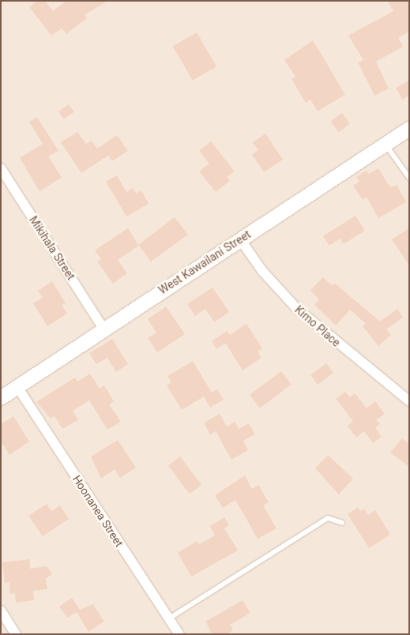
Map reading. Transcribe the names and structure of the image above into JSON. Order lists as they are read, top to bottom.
{
  "streets": {
    "street": [
      "Mikihala Street",
      "West Kawailani Street",
      "Kimo Place",
      "Hoonanea Street"
    ]
  },
  "crossings": [
    ["Mikihala Street", "West Kawailani Street"],
    ["West Kawailani Street", "Kimo Place"],
    ["West Kawailani Street", "Hoonanea Street"]
  ]
}
